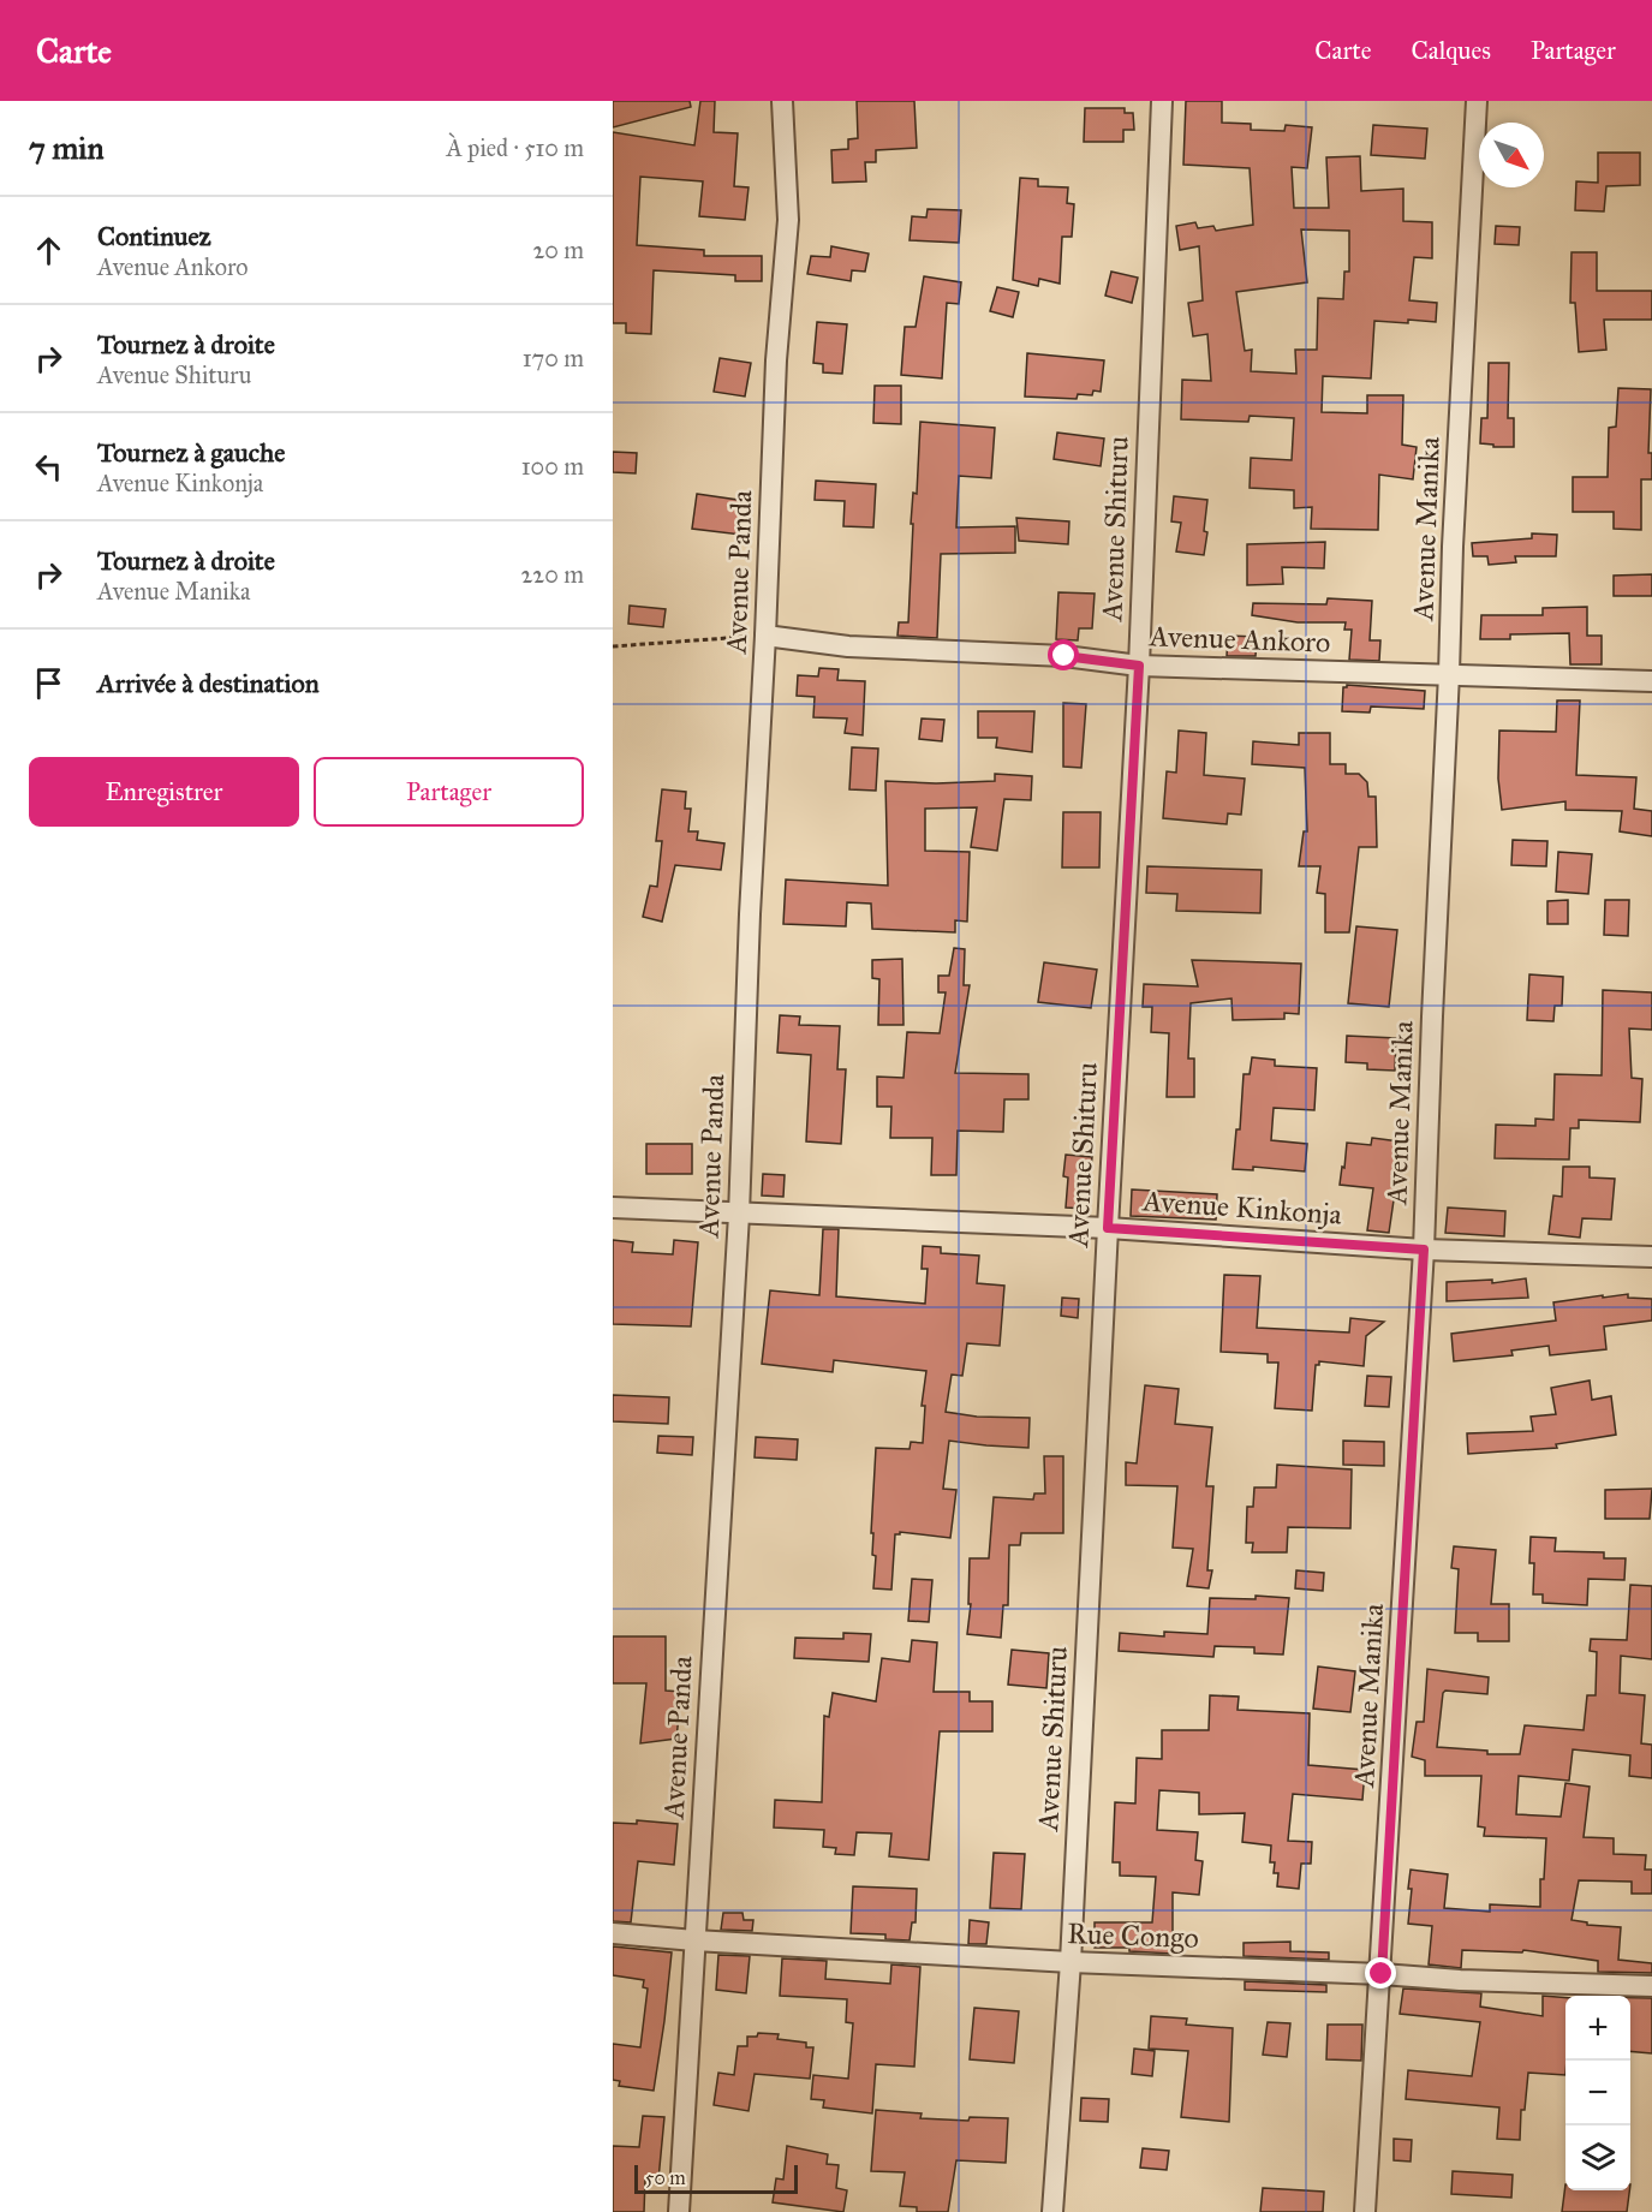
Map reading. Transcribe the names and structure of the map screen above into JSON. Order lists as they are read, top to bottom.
{
  "streets": {
    "street": [
      "Avenue Shituru",
      "Avenue Manika",
      "Avenue Panda",
      "Avenue Ankoro",
      "Avenue Kinkonja",
      "Rue Congo"
    ]
  },
  "crossings": [
    ["Avenue Shituru", "Avenue Ankoro"],
    ["Avenue Shituru", "Avenue Kinkonja"],
    ["Avenue Shituru", "Rue Congo"],
    ["Avenue Manika", "Avenue Ankoro"],
    ["Avenue Manika", "Avenue Kinkonja"],
    ["Avenue Manika", "Rue Congo"],
    ["Avenue Panda", "Avenue Ankoro"],
    ["Avenue Panda", "Avenue Kinkonja"],
    ["Avenue Panda", "Rue Congo"]
  ],
  "scale_bar": "50 m",
  "north": "bottom right",
  "page": {
    "header": "Carte",
    "nav": ["Carte", "Calques", "Partager"],
    "heading": ["7 min", "À pied · 510 m"],
    "list": [
      ["Continuez", "Avenue Ankoro", "20 m"],
      ["Tournez à droite", "Avenue Shituru", "170 m"],
      ["Tournez à gauche", "Avenue Kinkonja", "100 m"],
      ["Tournez à droite", "Avenue Manika", "220 m"],
      "Arrivée à destination"
    ],
    "buttons": ["Enregistrer", "Partager"],
    "map_buttons": ["+", "−"],
    "scale": "50 m"
  }
}
